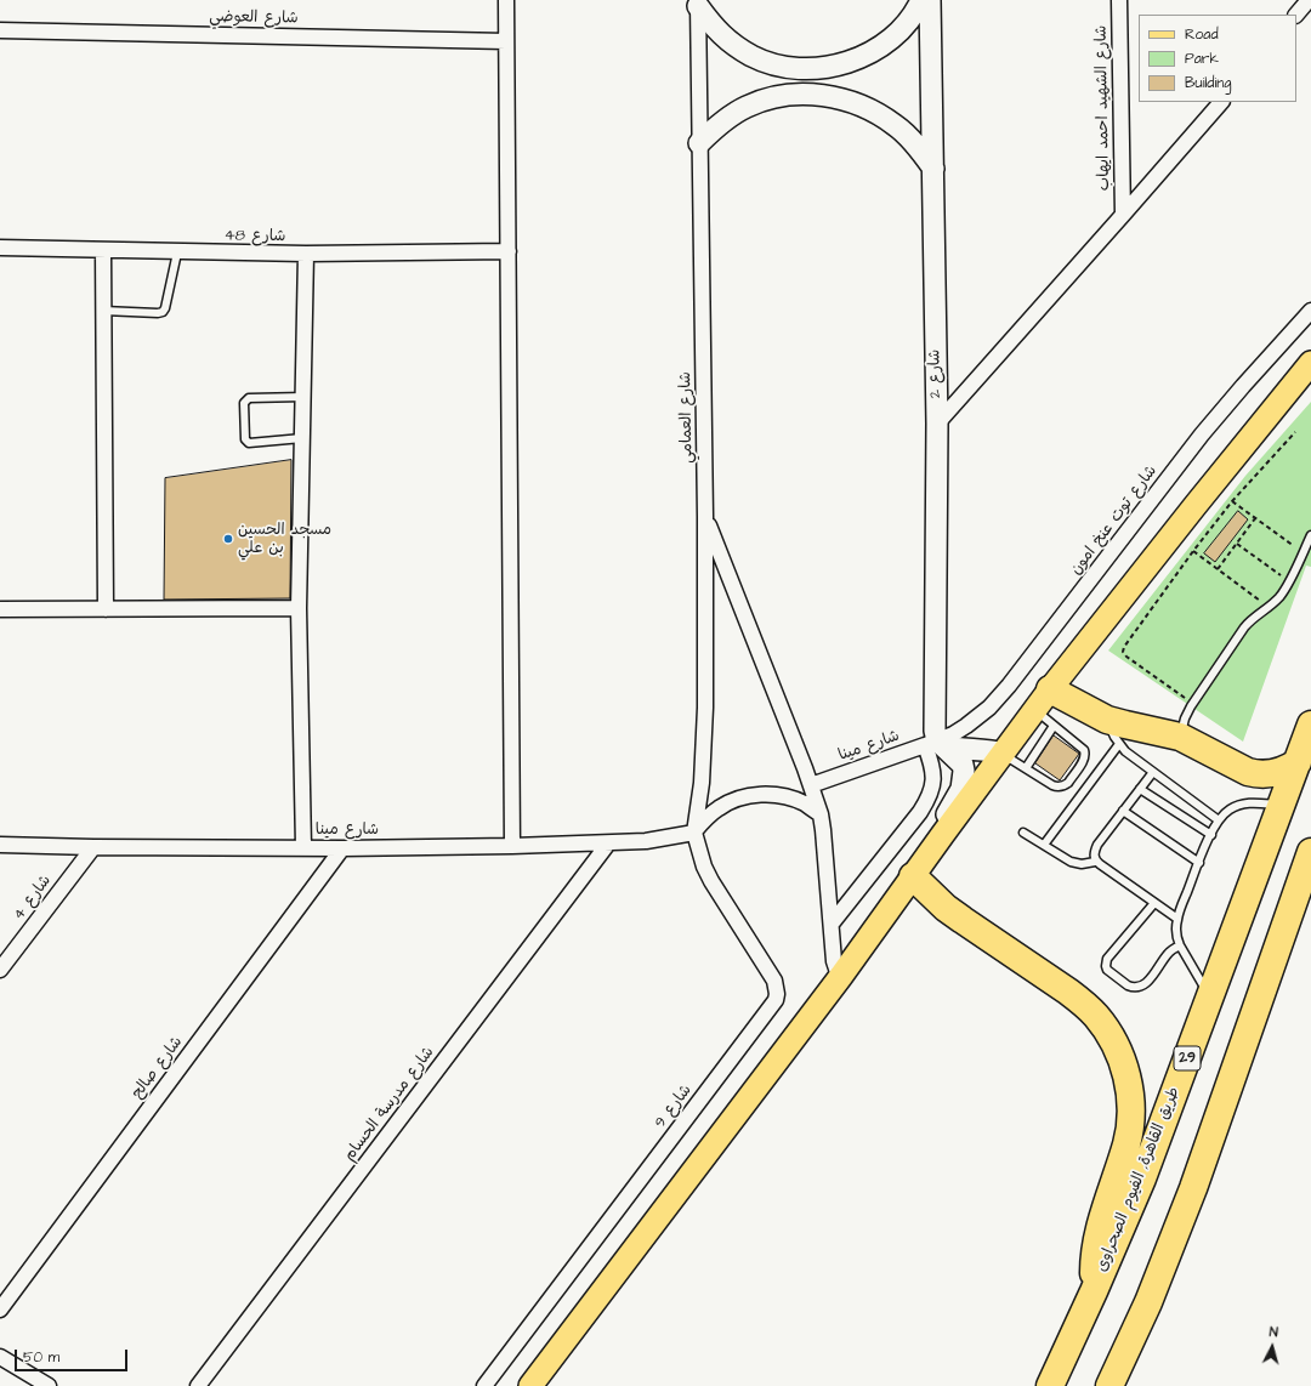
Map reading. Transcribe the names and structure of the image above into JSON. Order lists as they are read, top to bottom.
{
  "streets": {
    "highway": ["29", "طريق القاهرة, الفيوم الصحراوى"],
    "street": [
      "شارع العوضي",
      "شارع الشهيد احمد ايهاب",
      "شارع 48",
      "شارع 2",
      "شارع العمامي",
      "شارع توت عنخ امون",
      "شارع مينا",
      "شارع 4",
      "شارع صالح",
      "شارع مدرسة الحسام",
      "شارع 9"
    ]
  },
  "crossings": [
    ["شارع 2", "شارع توت عنخ امون"],
    ["شارع 2", "شارع مينا"],
    ["شارع العمامي", "شارع مينا"],
    ["شارع العمامي", "شارع 9"],
    ["شارع توت عنخ امون", "شارع مينا"],
    ["شارع مينا", "شارع 4"],
    ["شارع مينا", "شارع صالح"],
    ["شارع مينا", "شارع مدرسة الحسام"],
    ["شارع مينا", "شارع 9"]
  ],
  "places": ["مسجد الحسين بن علي"],
  "legend": ["Road", "Park", "Building"],
  "scale_bar": "50 m",
  "north": "top"
}
